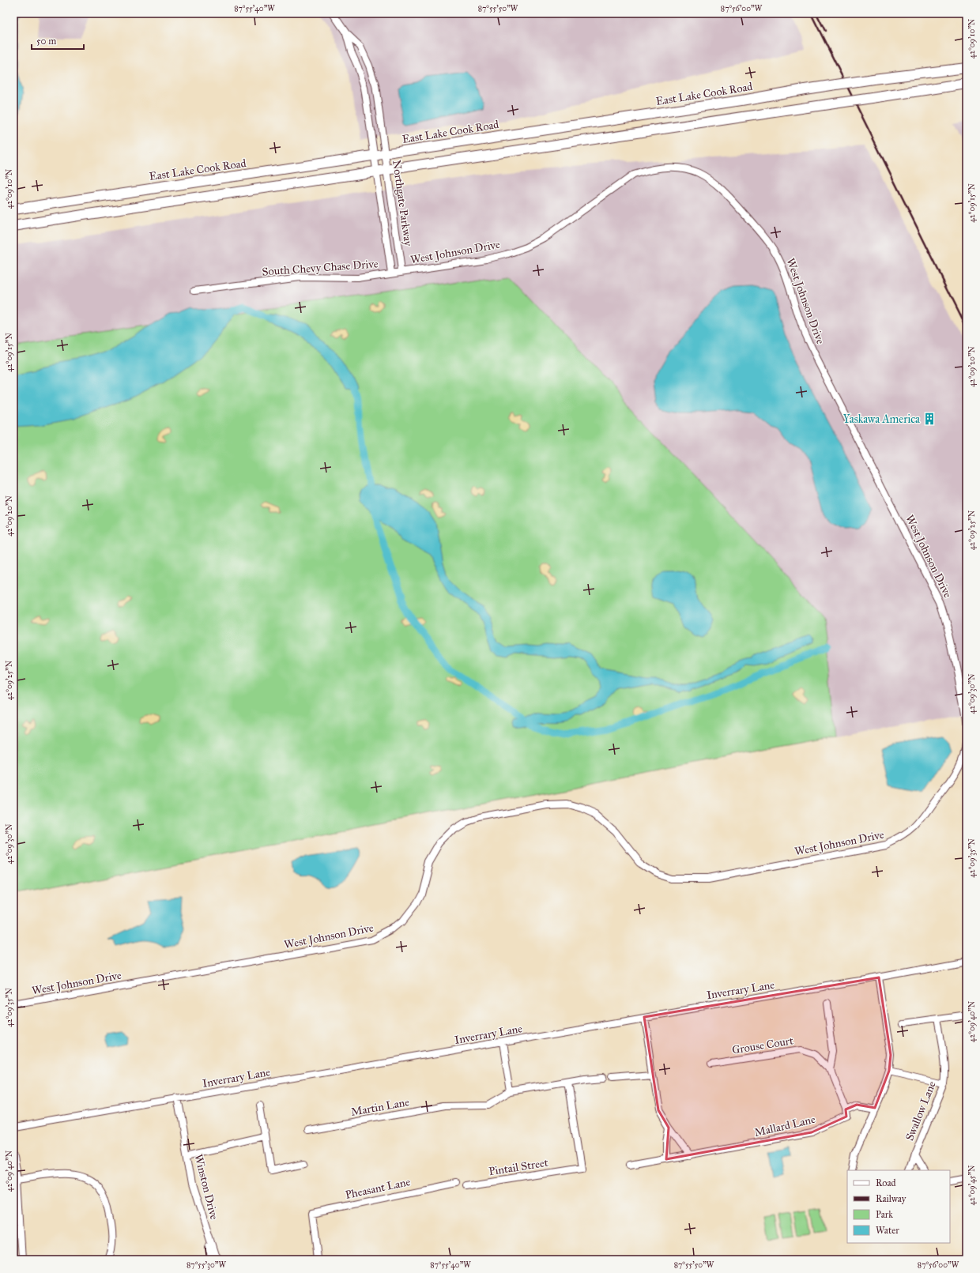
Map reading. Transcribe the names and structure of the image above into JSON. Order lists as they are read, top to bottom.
{
  "streets": {
    "main road": ["East Lake Cook Road"],
    "street": [
      "Northgate Parkway",
      "West Johnson Drive",
      "South Chevy Chase Drive",
      "Inverrary Lane",
      "Grouse Court",
      "Martin Lane",
      "Swallow Lane",
      "Mallard Lane",
      "Pintail Street",
      "Winston Drive",
      "Pheasant Lane"
    ]
  },
  "crossings": [
    ["East Lake Cook Road", "Northgate Parkway"],
    ["Northgate Parkway", "West Johnson Drive"],
    ["Northgate Parkway", "South Chevy Chase Drive"],
    ["West Johnson Drive", "South Chevy Chase Drive"],
    ["Inverrary Lane", "Winston Drive"],
    ["Martin Lane", "Pintail Street"]
  ],
  "places": {
    "building": ["Yaskawa America"]
  },
  "legend": [
    "Road",
    "Railway",
    "Park",
    "Water"
  ],
  "scale_bar": "50 m",
  "coordinates": [
    "87°55'40\"W",
    "87°55'50\"W",
    "87°56'00\"W",
    "42°09'10\"N",
    "42°09'15\"N",
    "42°09'20\"N",
    "42°09'25\"N",
    "42°09'30\"N",
    "42°09'35\"N",
    "42°09'40\"N",
    "42°09'45\"N",
    "87°55'30\"W"
  ]
}
